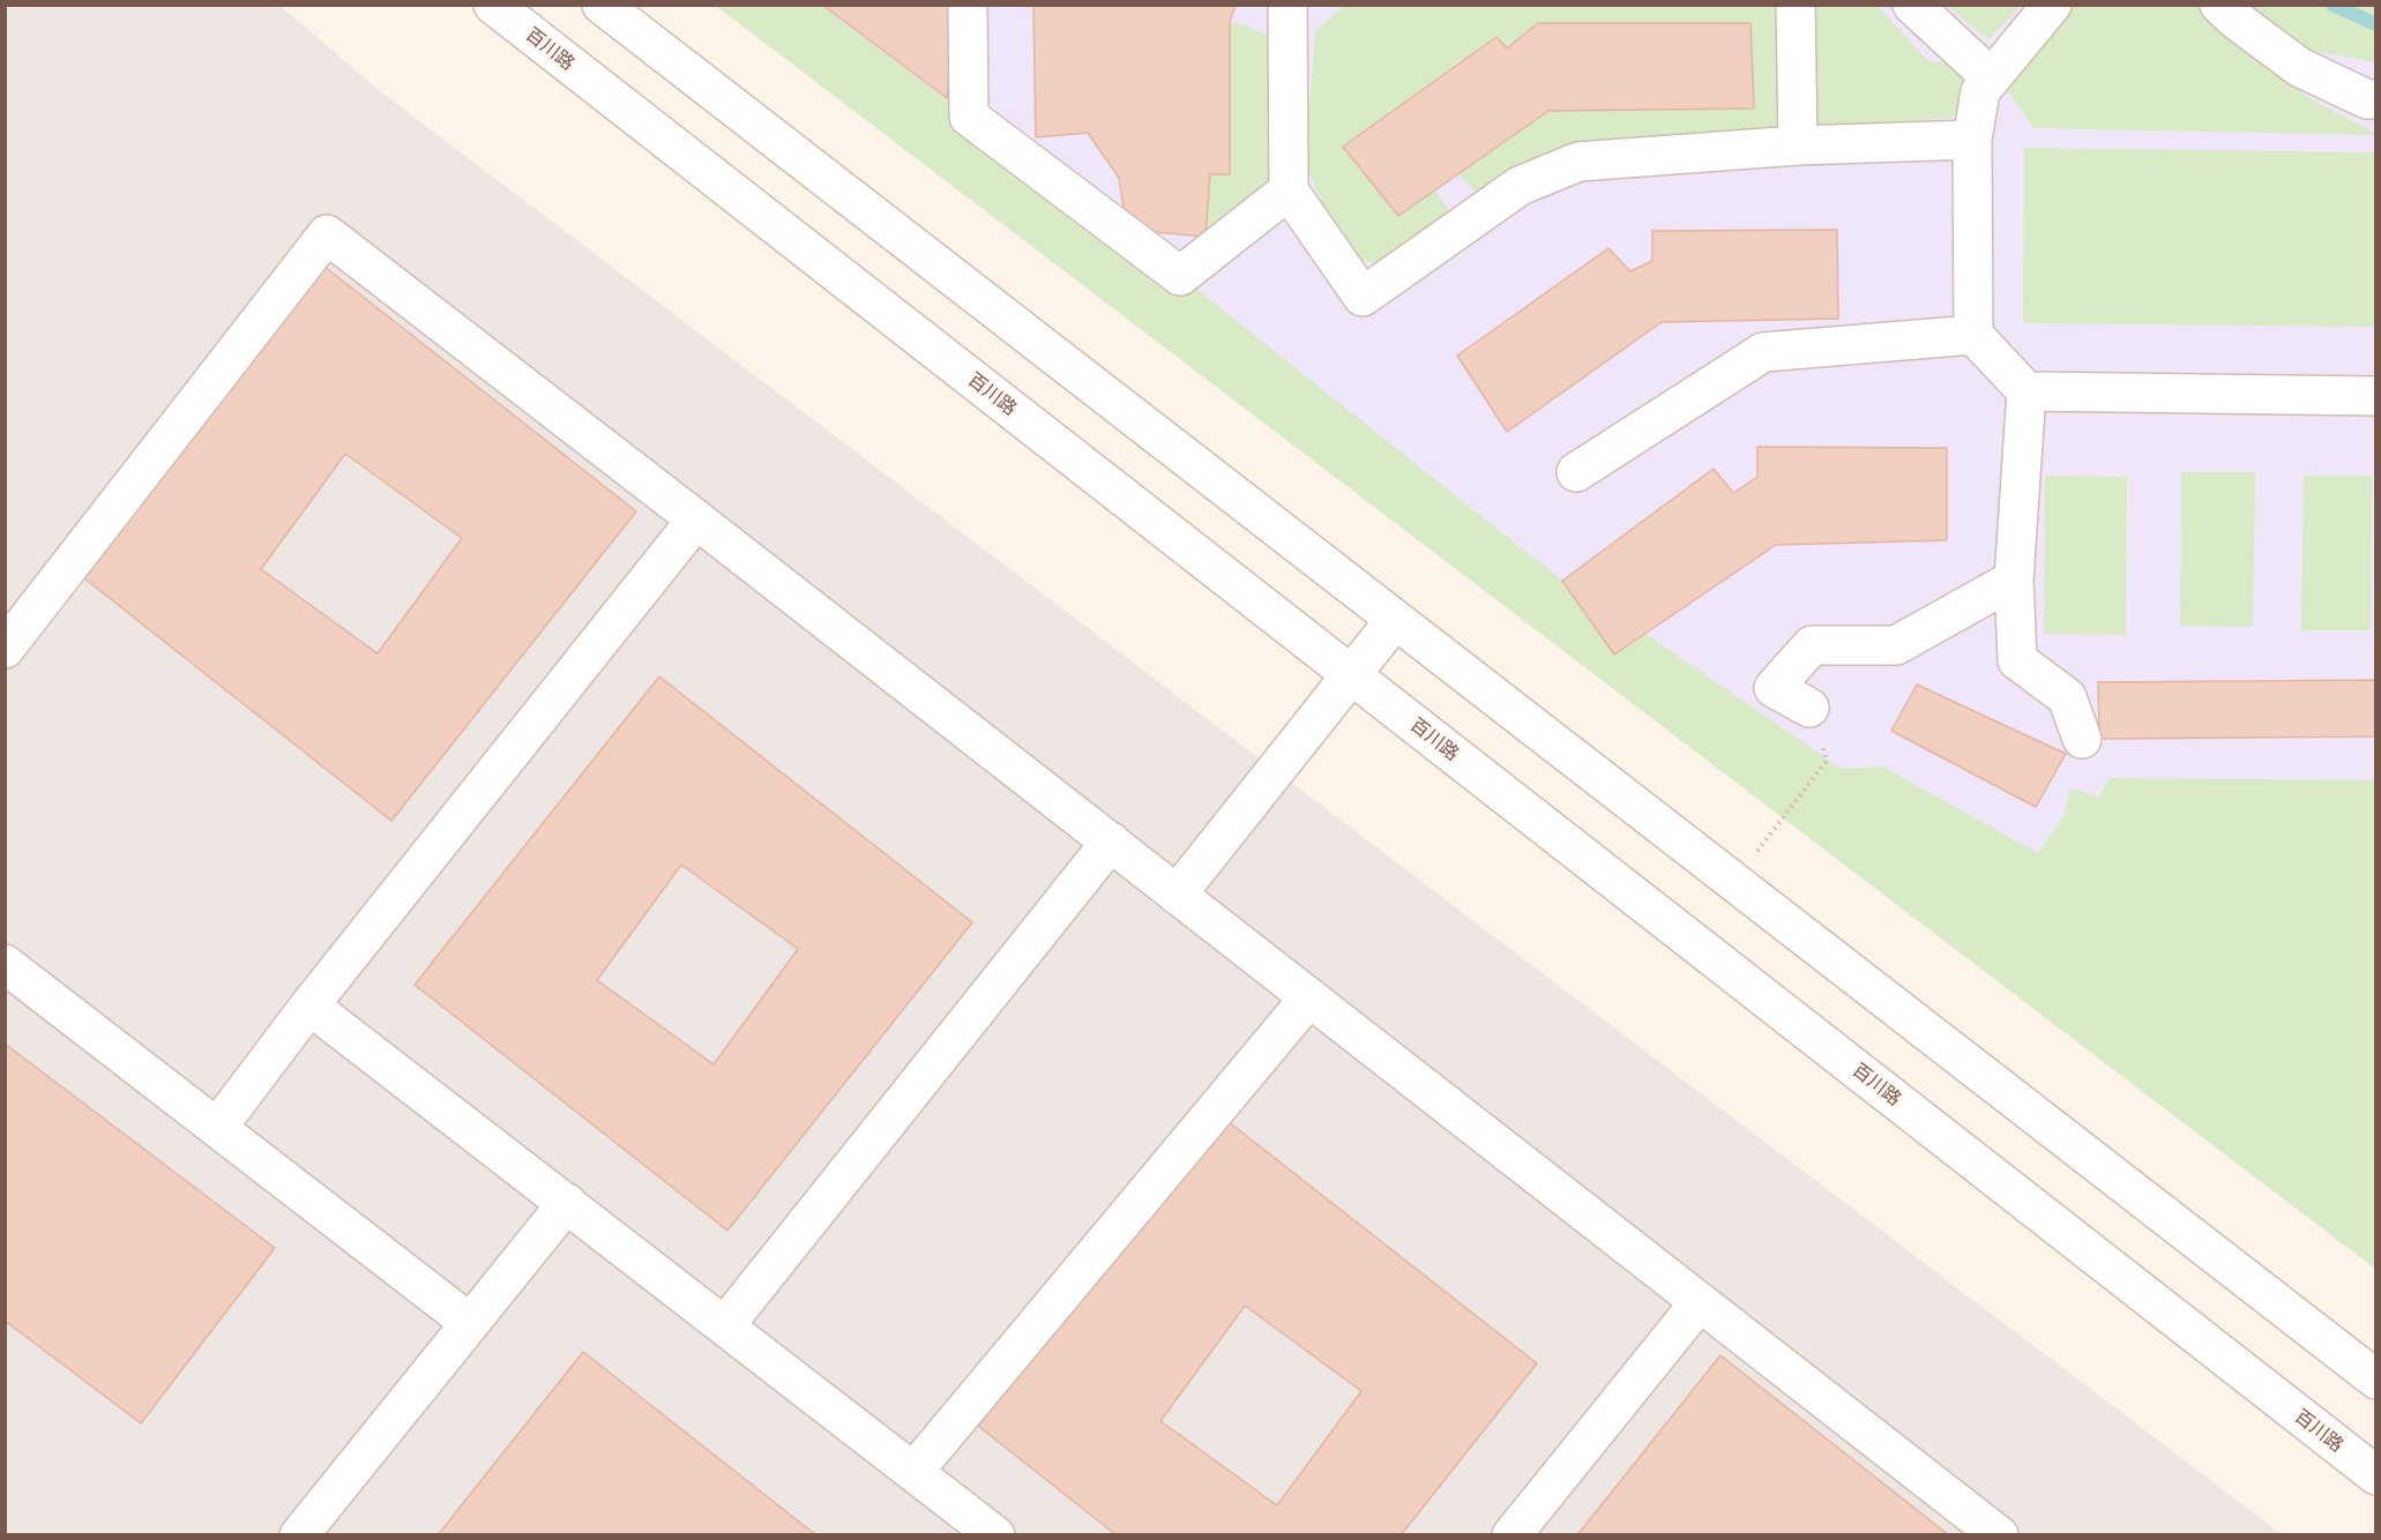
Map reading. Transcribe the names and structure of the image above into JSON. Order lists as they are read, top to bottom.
{
  "streets": {
    "street": ["百川路"]
  }
}
